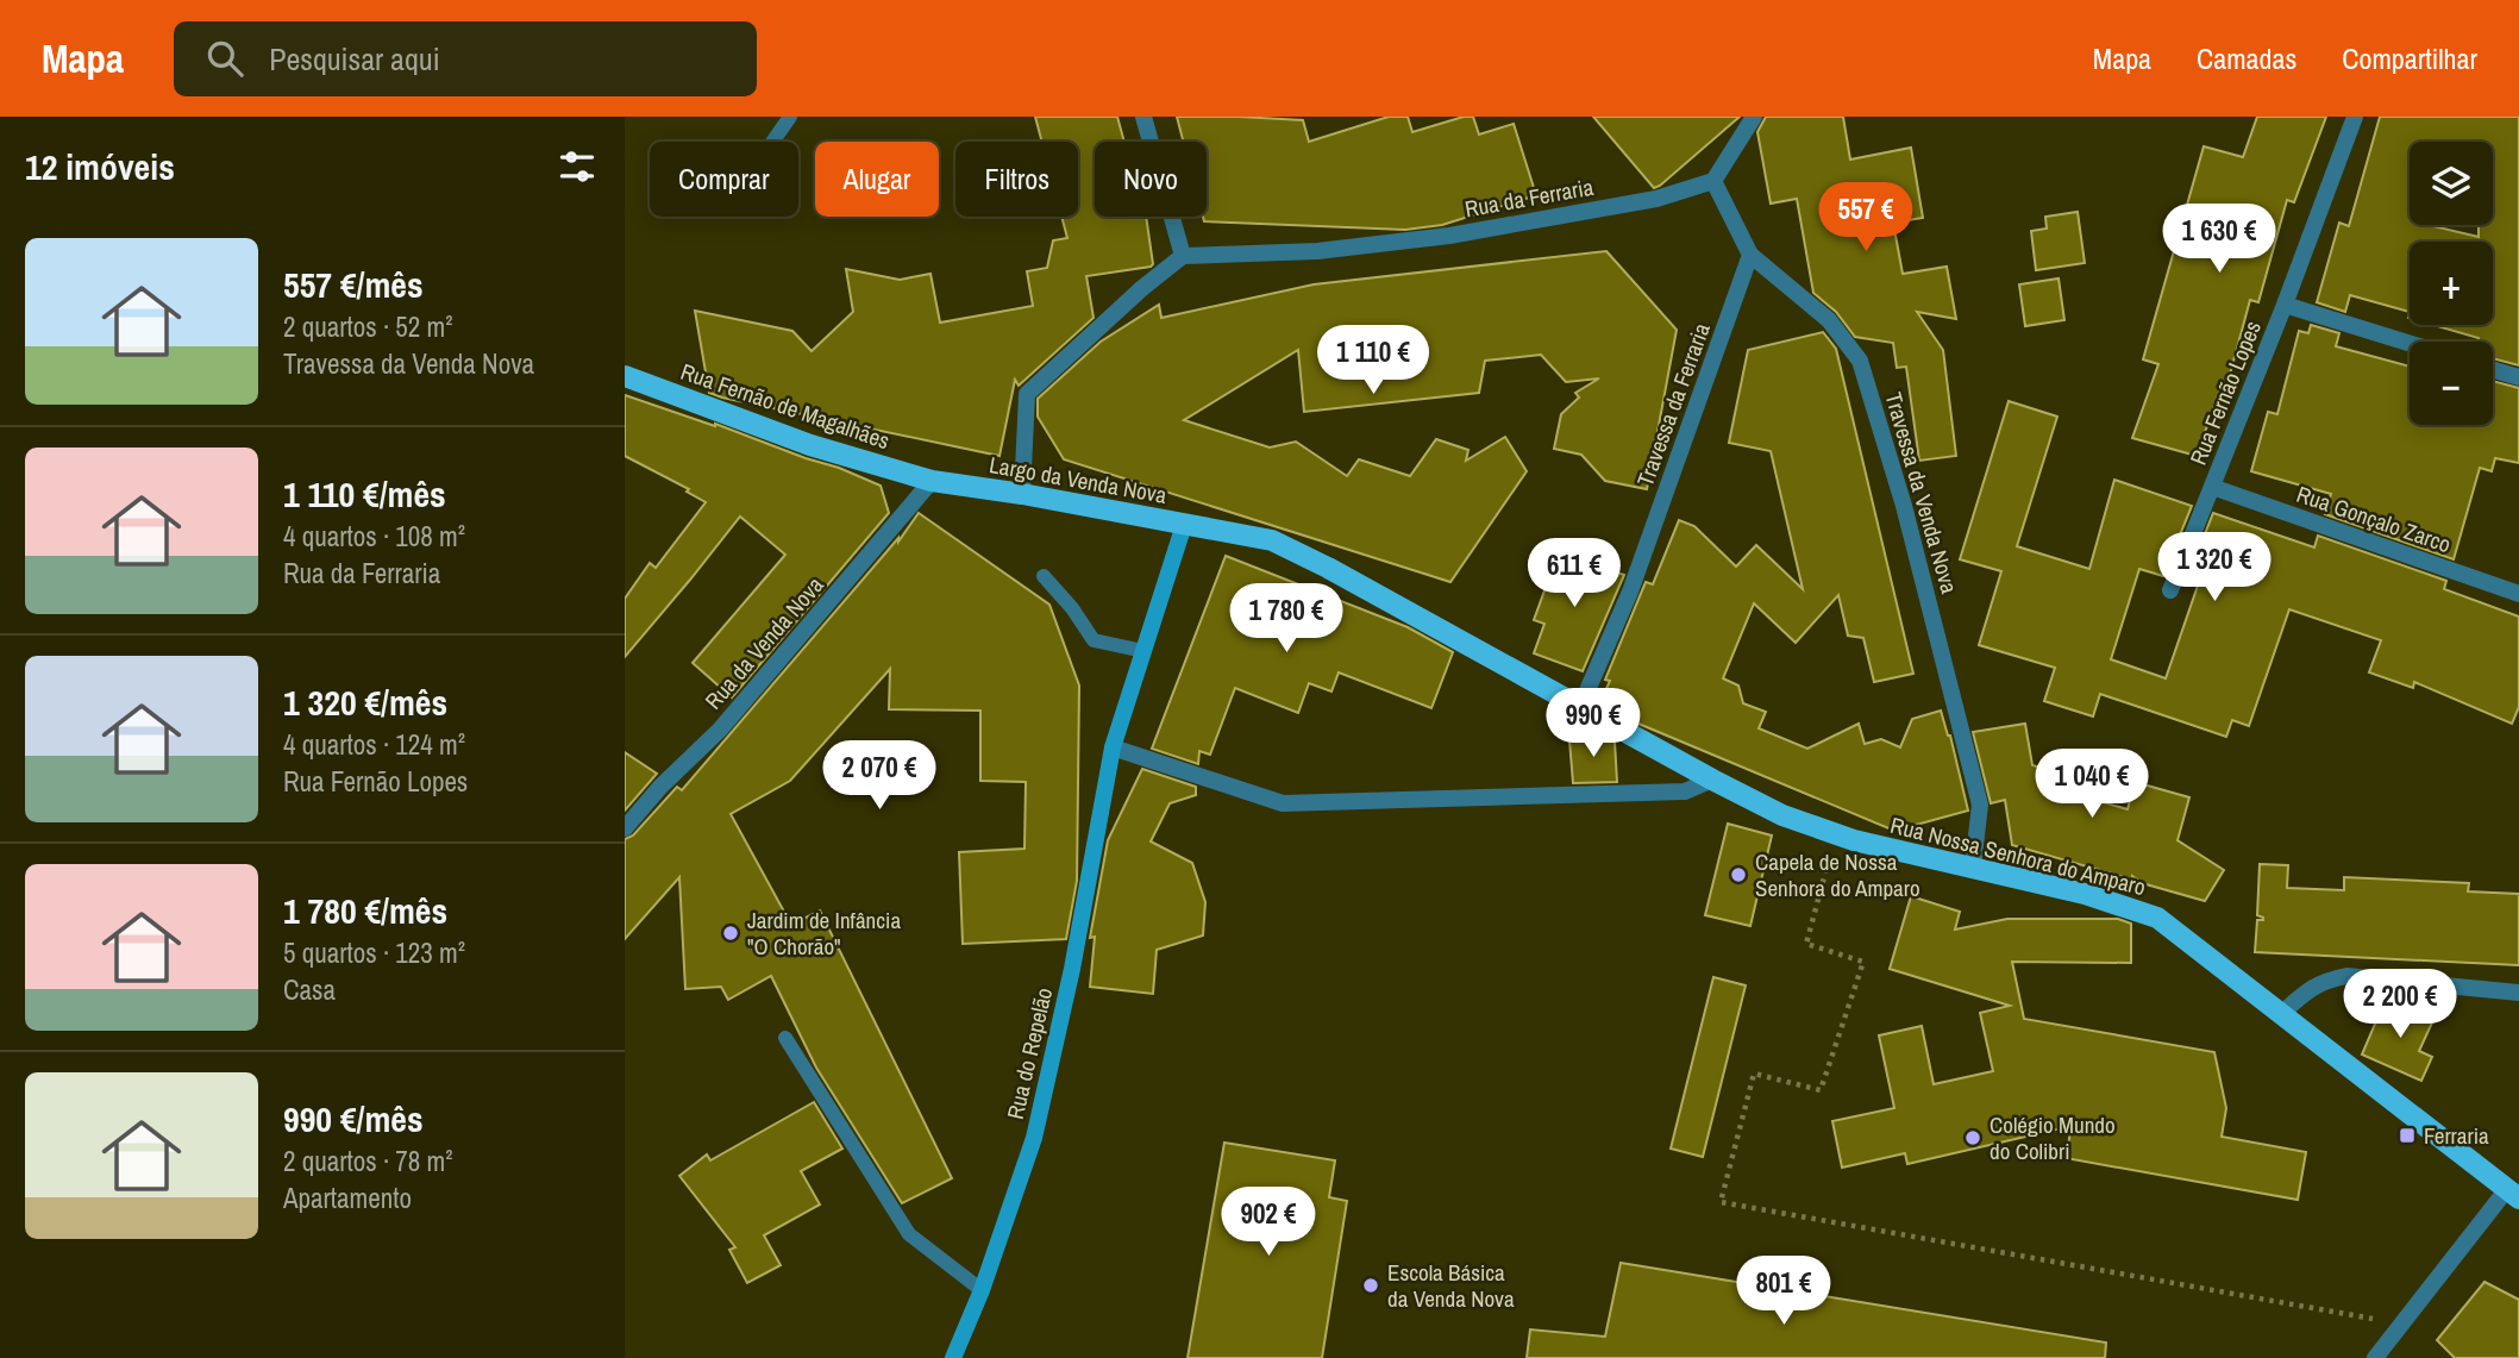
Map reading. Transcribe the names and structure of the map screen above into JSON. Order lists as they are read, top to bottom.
{
  "streets": {
    "main road": ["Rua Fernão de Magalhães", "Largo da Venda Nova", "Rua Nossa Senhora do Amparo"],
    "street": [
      "Rua da Ferraria",
      "Rua Fernão Lopes",
      "Travessa da Ferraria",
      "Travessa da Venda Nova",
      "Rua Gonçalo Zarco",
      "Rua da Venda Nova",
      "Rua do Repelão"
    ]
  },
  "crossings": [
    ["Rua da Ferraria", "Travessa da Venda Nova"],
    ["Rua Fernão Lopes", "Rua Gonçalo Zarco"],
    ["Travessa da Ferraria", "Travessa da Venda Nova"],
    ["Travessa da Ferraria", "Rua Nossa Senhora do Amparo"],
    ["Rua Fernão de Magalhães", "Largo da Venda Nova"],
    ["Rua Fernão de Magalhães", "Rua da Venda Nova"],
    ["Largo da Venda Nova", "Rua da Venda Nova"],
    ["Largo da Venda Nova", "Rua Nossa Senhora do Amparo"],
    ["Largo da Venda Nova", "Rua do Repelão"],
    ["Travessa da Venda Nova", "Rua Nossa Senhora do Amparo"]
  ],
  "places": {
    "other": [
      "Capela de Nossa Senhora do Amparo",
      "Jardim de Infância \"O Chorão\"",
      "Colégio Mundo do Colibri",
      "Escola Básica da Venda Nova"
    ],
    "transit": ["Ferraria"]
  },
  "page": {
    "header": "Mapa",
    "search": "Pesquisar aqui",
    "nav": ["Mapa", "Camadas", "Compartilhar"],
    "heading": "12 imóveis",
    "map_buttons": ["+", "−"],
    "chip": [
      "Comprar",
      "Alugar",
      "Filtros",
      "Novo"
    ],
    "price": [
      "557 €",
      "1 630 €",
      "1 110 €",
      "1 320 €",
      "611 €",
      "1 780 €",
      "990 €",
      "2 070 €",
      "1 040 €",
      "2 200 €",
      "902 €",
      "801 €"
    ],
    "list": [
      {
        "name": "557 €/mês",
        "note": "2 quartos · 52 m² · Travessa da Venda Nova"
      },
      {
        "name": "1 110 €/mês",
        "note": "4 quartos · 108 m² · Rua da Ferraria"
      },
      {
        "name": "1 320 €/mês",
        "note": "4 quartos · 124 m² · Rua Fernão Lopes"
      },
      {
        "name": "1 780 €/mês",
        "note": "5 quartos · 123 m² · Casa"
      },
      {
        "name": "990 €/mês",
        "note": "2 quartos · 78 m² · Apartamento"
      }
    ]
  }
}
